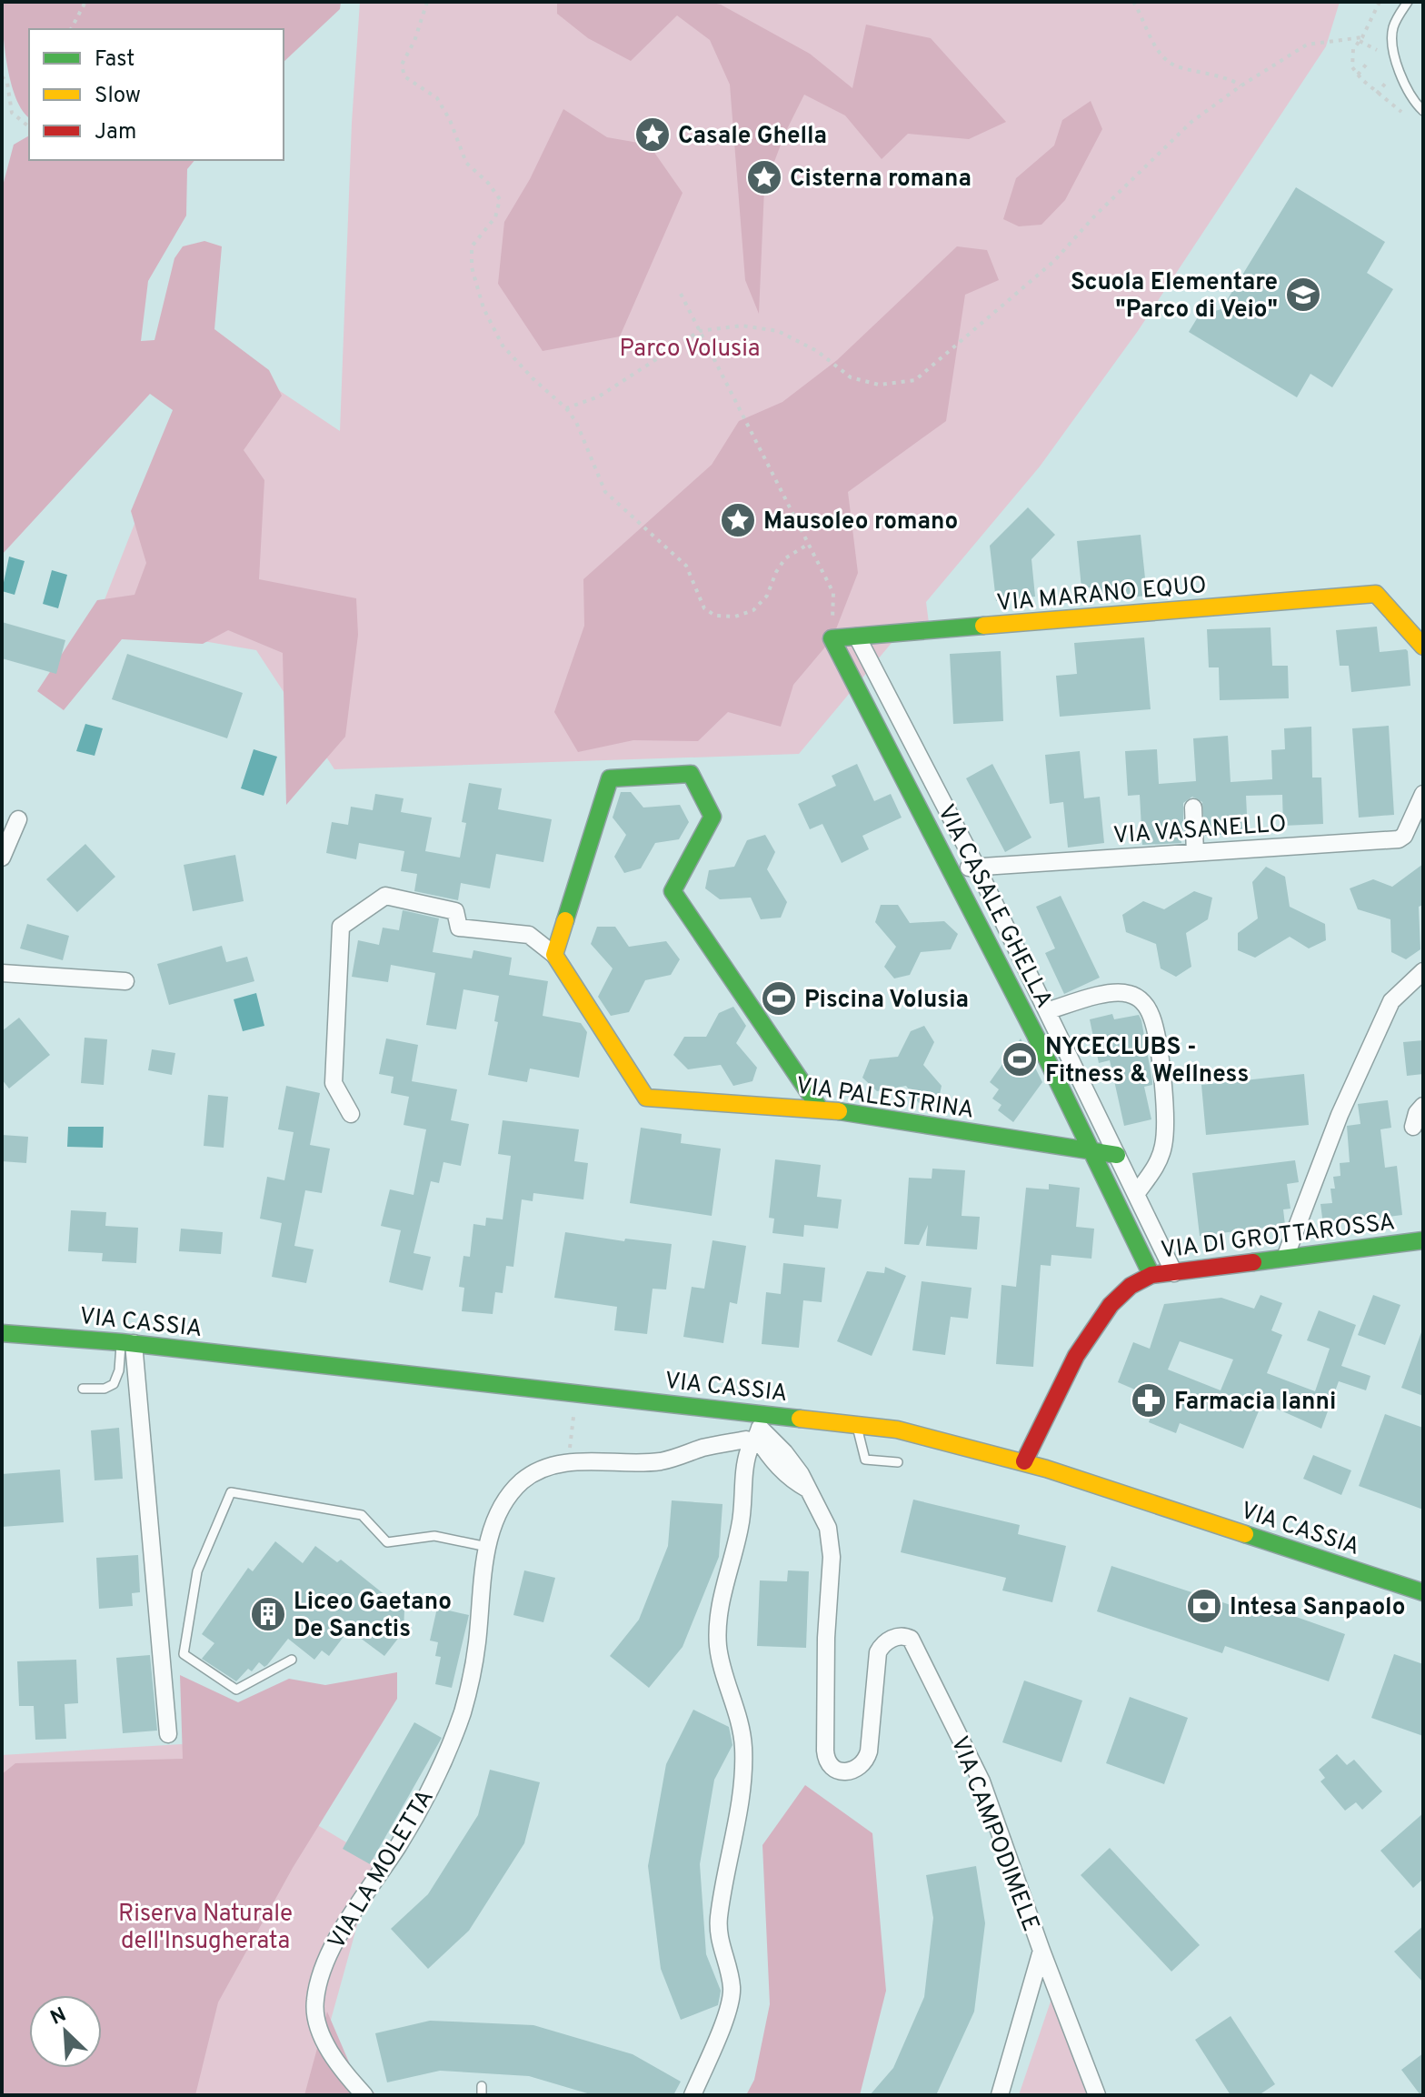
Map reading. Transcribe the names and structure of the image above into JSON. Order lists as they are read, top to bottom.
{
  "streets": {
    "street": [
      "VIA MARANO EQUO",
      "VIA VASANELLO",
      "VIA CASALE GHELLA",
      "VIA PALESTRINA",
      "VIA DI GROTTAROSSA",
      "VIA CASSIA",
      "VIA CAMPODIMELE",
      "VIA LA MOLETTA"
    ]
  },
  "crossings": [
    ["VIA MARANO EQUO", "VIA CASALE GHELLA"],
    ["VIA VASANELLO", "VIA CASALE GHELLA"],
    ["VIA CASALE GHELLA", "VIA PALESTRINA"],
    ["VIA CASALE GHELLA", "VIA DI GROTTAROSSA"],
    ["VIA DI GROTTAROSSA", "VIA CASSIA"],
    ["VIA CASSIA", "VIA CAMPODIMELE"],
    ["VIA CASSIA", "VIA LA MOLETTA"],
    ["VIA CAMPODIMELE", "VIA LA MOLETTA"]
  ],
  "parks": ["Parco Volusia", "Riserva Naturale dell'Insugherata"],
  "places": {
    "place": ["Casale Ghella", "Cisterna romana", "Mausoleo romano"],
    "school or university": ["Scuola Elementare \"Parco di Veio\""],
    "sports": ["Piscina Volusia", "NYCECLUBS - Fitness & Wellness"],
    "pharmacy": ["Farmacia Ianni"],
    "bank": ["Intesa Sanpaolo"],
    "building": ["Liceo Gaetano De Sanctis"]
  },
  "legend": ["Fast", "Slow", "Jam"],
  "north": "top left"
}
